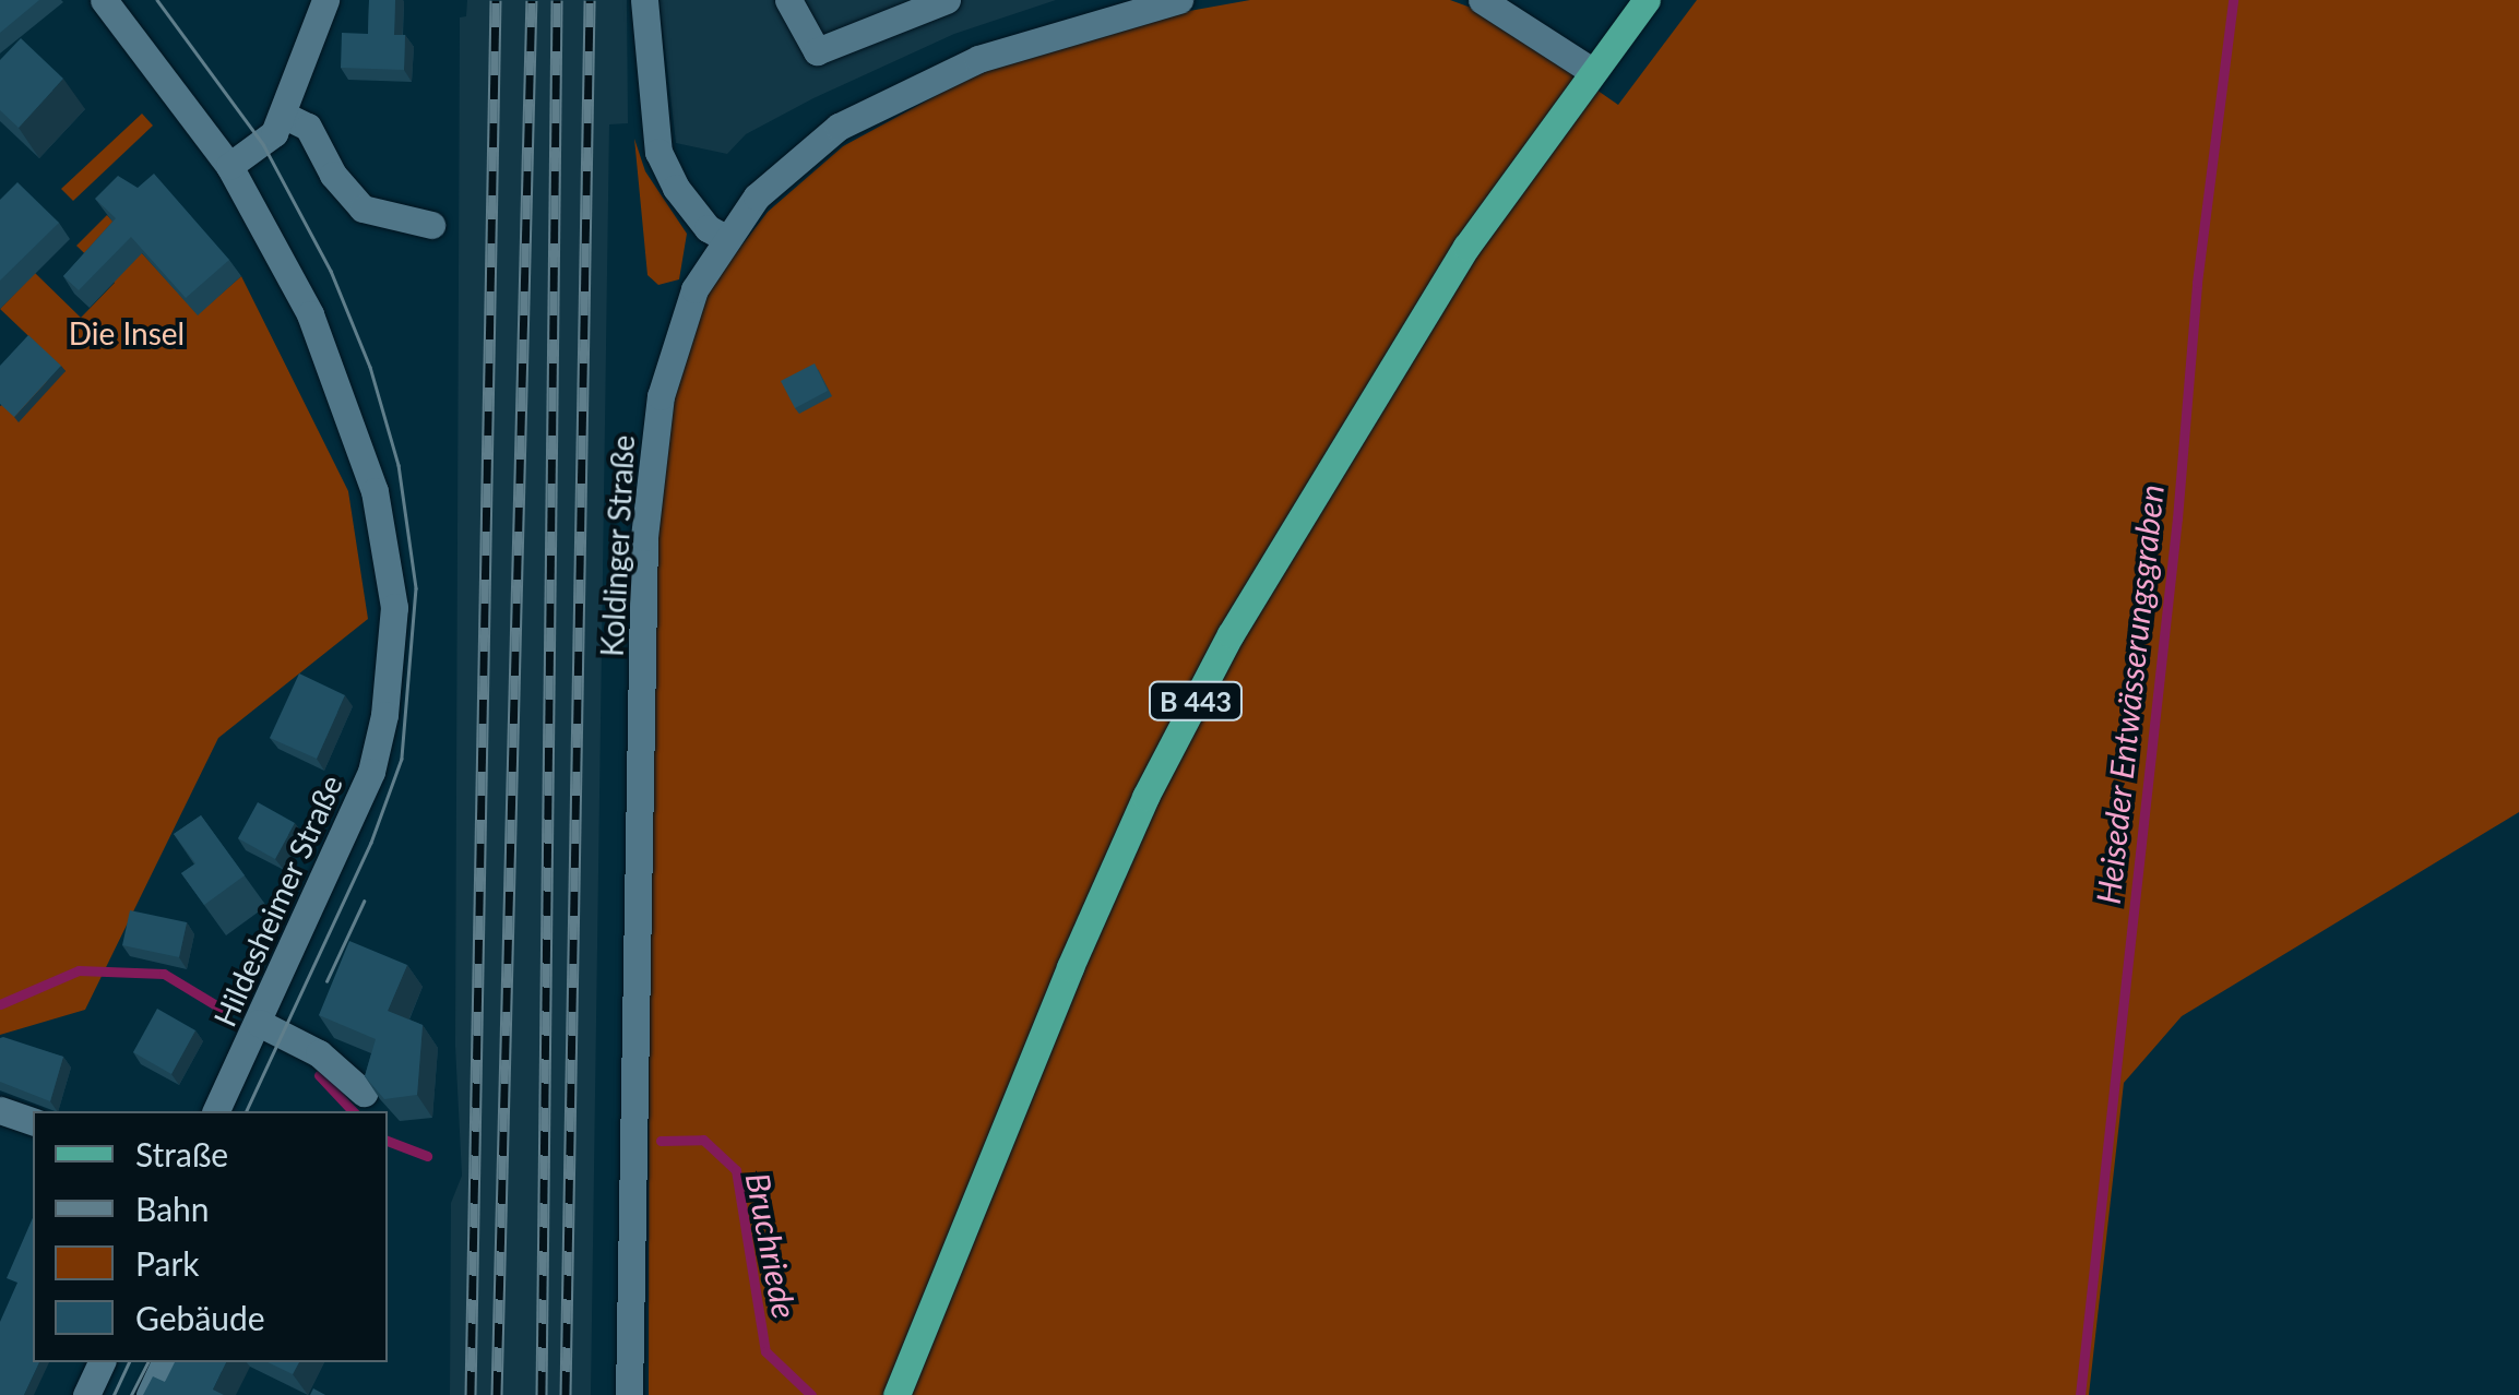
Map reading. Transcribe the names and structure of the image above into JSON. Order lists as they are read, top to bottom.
{
  "streets": {
    "main road": ["B 443"],
    "street": ["Koldinger Straße", "Hildesheimer Straße"]
  },
  "water": ["Heiseder Entwässerungsgraben", "Bruchriede"],
  "parks": ["Die Insel"],
  "legend": [
    "Straße",
    "Bahn",
    "Park",
    "Gebäude"
  ]
}
